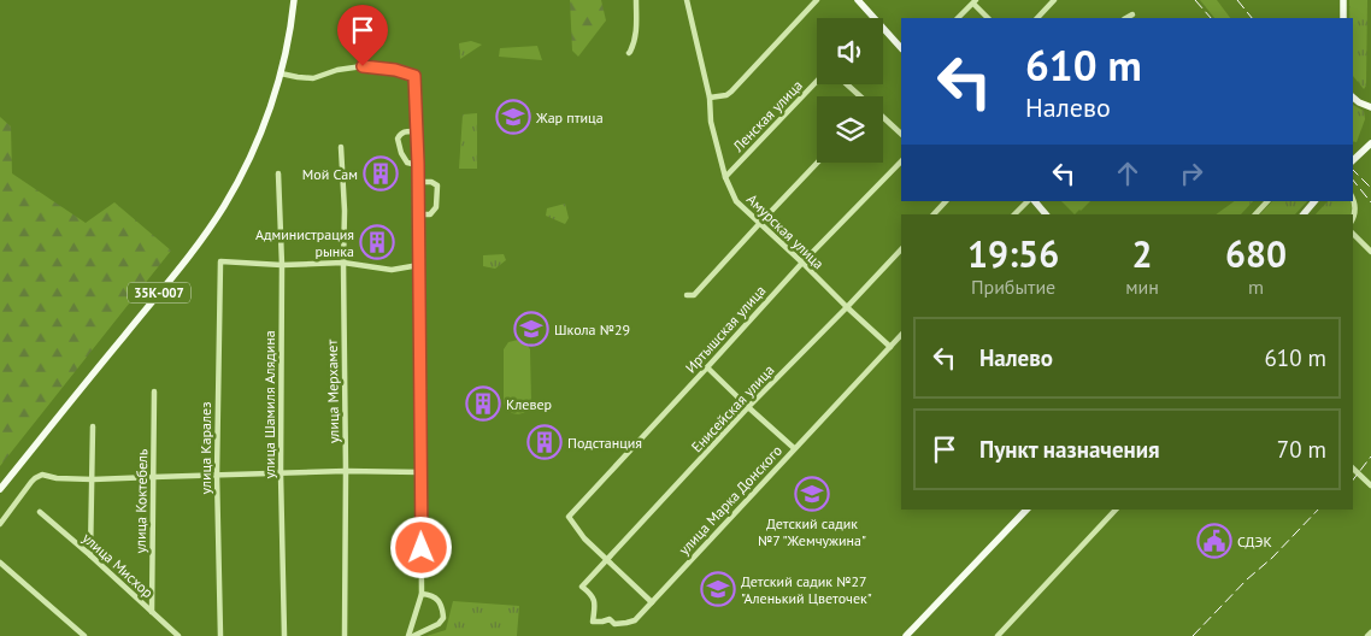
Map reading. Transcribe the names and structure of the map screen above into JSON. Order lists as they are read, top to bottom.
{
  "streets": {
    "main road": ["35К-007"],
    "street": [
      "Ленская улица",
      "Амурская улица",
      "Иртышская улица",
      "улица Мерхамет",
      "улица Шамиля Алядина",
      "Енисейская улица",
      "улица Каралез",
      "улица Марка Донского",
      "улица Коктебель",
      "улица Мисхор"
    ]
  },
  "crossings": [
    ["Ленская улица", "Амурская улица"],
    ["Амурская улица", "Иртышская улица"],
    ["Амурская улица", "Енисейская улица"],
    ["Амурская улица", "улица Марка Донского"],
    ["Иртышская улица", "Енисейская улица"],
    ["улица Шамиля Алядина", "улица Каралез"],
    ["Енисейская улица", "улица Марка Донского"],
    ["улица Коктебель", "улица Мисхор"]
  ],
  "places": {
    "school or university": [
      "Жар птица",
      "Школа №29",
      "Детский садик №7 \"Жемчужина\"",
      "Детский садик №27 \"Аленький Цветочек\""
    ],
    "building": [
      "Мой Сам",
      "Администрация рынка",
      "Клевер",
      "Подстанция"
    ],
    "public building": ["СДЭК"]
  },
  "page": {
    "turn": ["610 m", "Налево"],
    "eta": [
      "19:56",
      "Прибытие",
      "2",
      "мин",
      "680",
      "m"
    ],
    "list": [
      {
        "name": "Налево",
        "value": "610 m"
      },
      {
        "name": "Пункт назначения",
        "value": "70 m"
      }
    ]
  }
}
